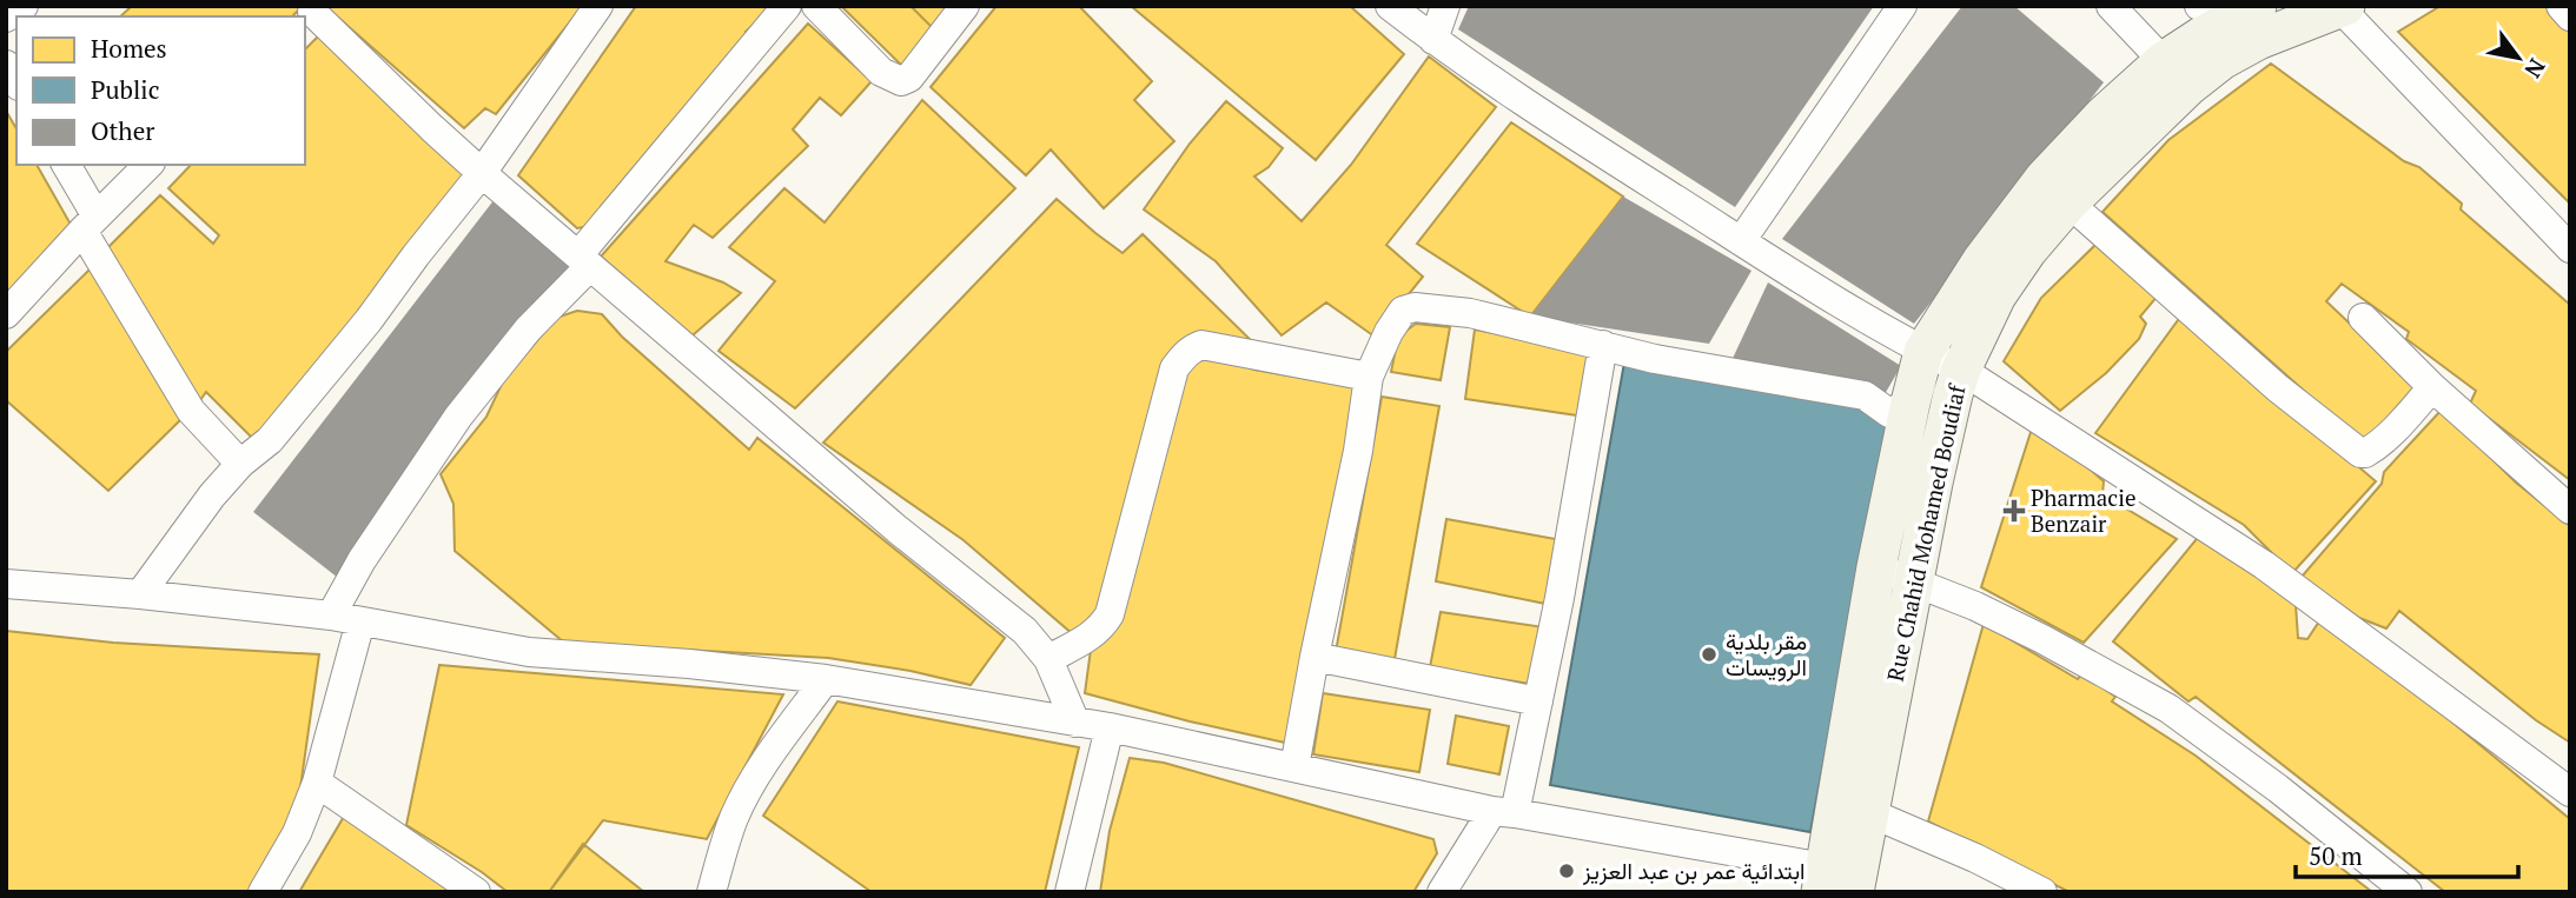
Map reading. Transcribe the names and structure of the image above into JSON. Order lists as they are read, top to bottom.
{
  "streets": {
    "main road": ["Rue Chahid Mohamed Boudiaf"]
  },
  "places": {
    "health": ["Pharmacie Benzair"],
    "other": ["مقر بلدية الرويسات", "ابتدائية عمر بن عبد العزيز"]
  },
  "legend": ["Homes", "Public", "Other"],
  "scale_bar": "50 m",
  "north": "bottom right"
}
